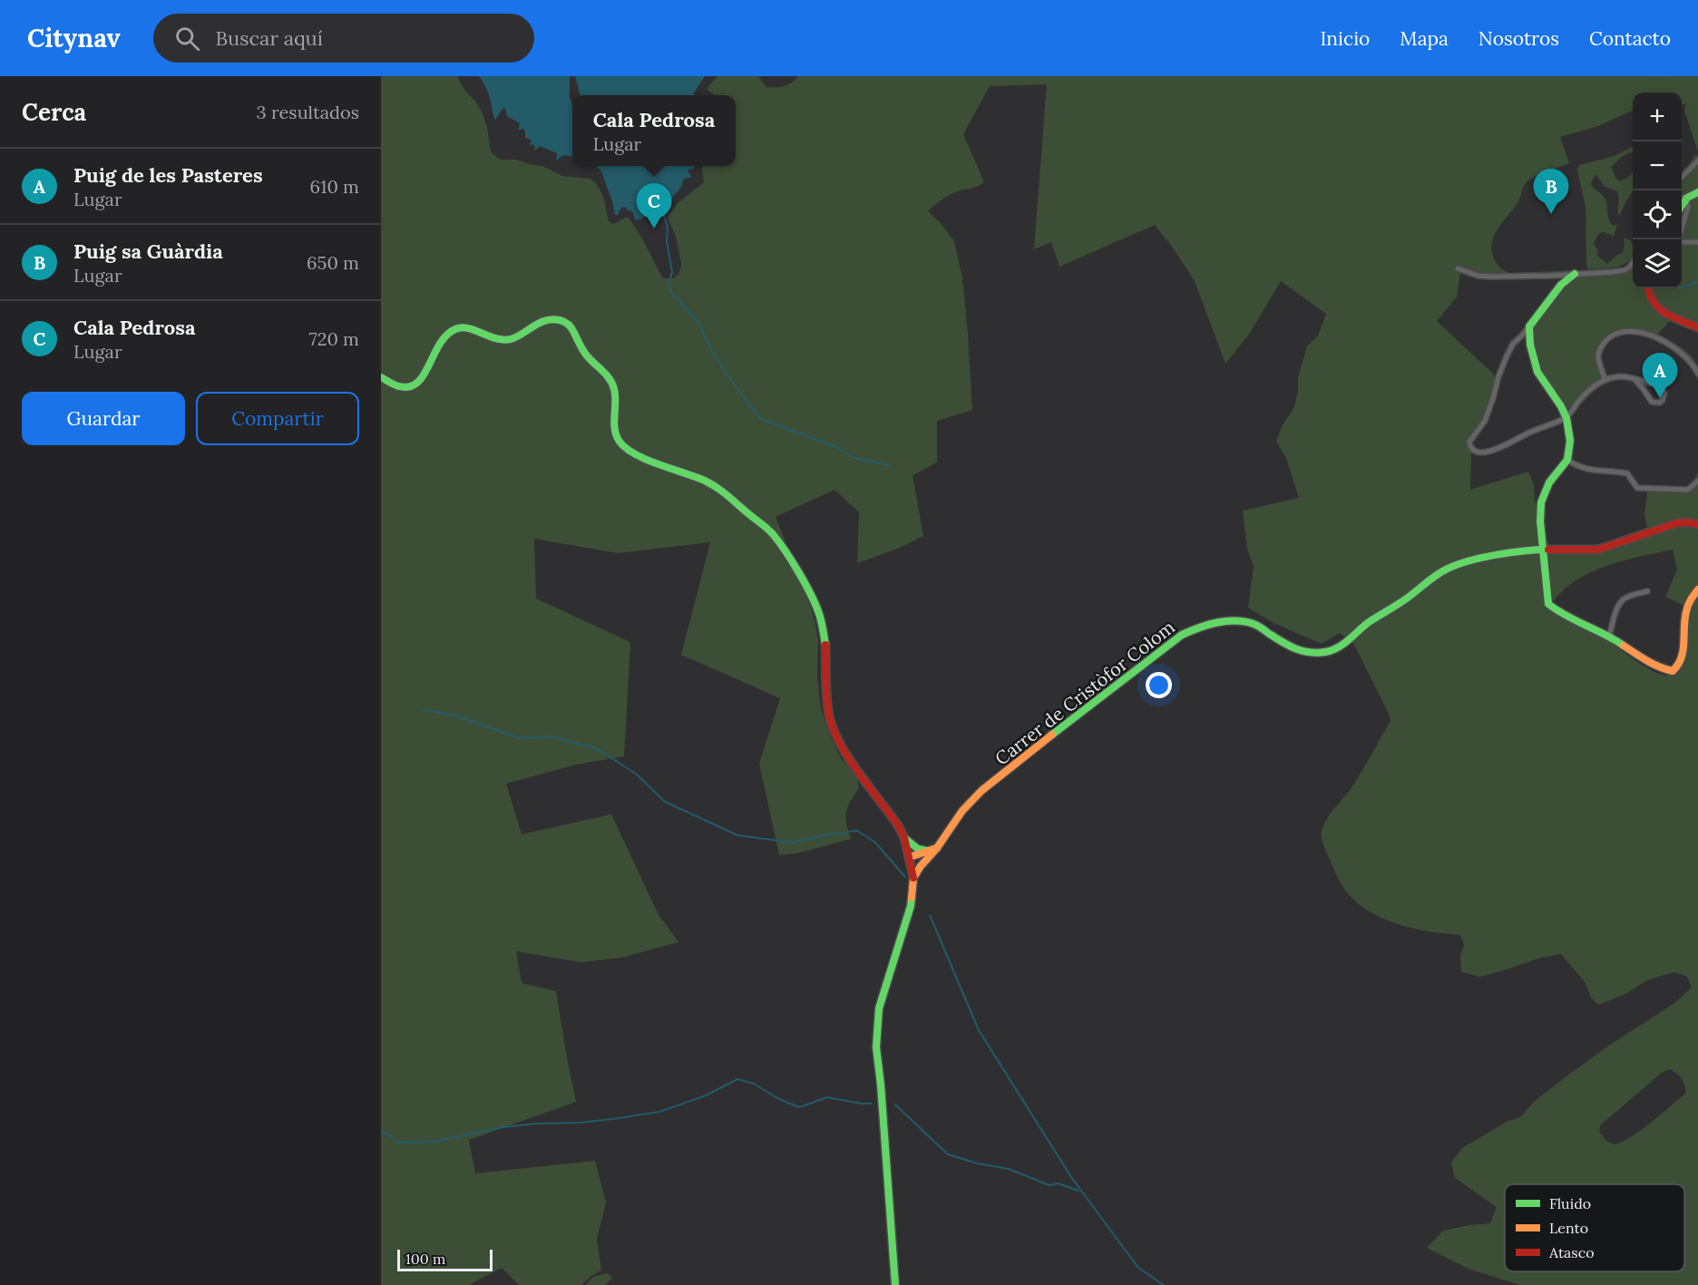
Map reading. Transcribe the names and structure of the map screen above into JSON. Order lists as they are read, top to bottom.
{
  "streets": {
    "street": ["Carrer de Cristòfor Colom"]
  },
  "legend": ["Fluido", "Lento", "Atasco"],
  "scale_bar": "100 m",
  "page": {
    "header": "Citynav",
    "search": "Buscar aquí",
    "nav": [
      "Inicio",
      "Mapa",
      "Nosotros",
      "Contacto"
    ],
    "heading": ["Cerca", "3 resultados"],
    "map_buttons": ["+", "−"],
    "popup": ["Cala Pedrosa", "Lugar"],
    "list": [
      {
        "mark": "A",
        "name": "Puig de les Pasteres",
        "note": "Lugar",
        "value": "610 m"
      },
      {
        "mark": "B",
        "name": "Puig sa Guàrdia",
        "note": "Lugar",
        "value": "650 m"
      },
      {
        "mark": "C",
        "name": "Cala Pedrosa",
        "note": "Lugar",
        "value": "720 m"
      }
    ],
    "pins": ["B", "C", "A"],
    "buttons": ["Guardar", "Compartir"],
    "scale": "100 m"
  }
}
